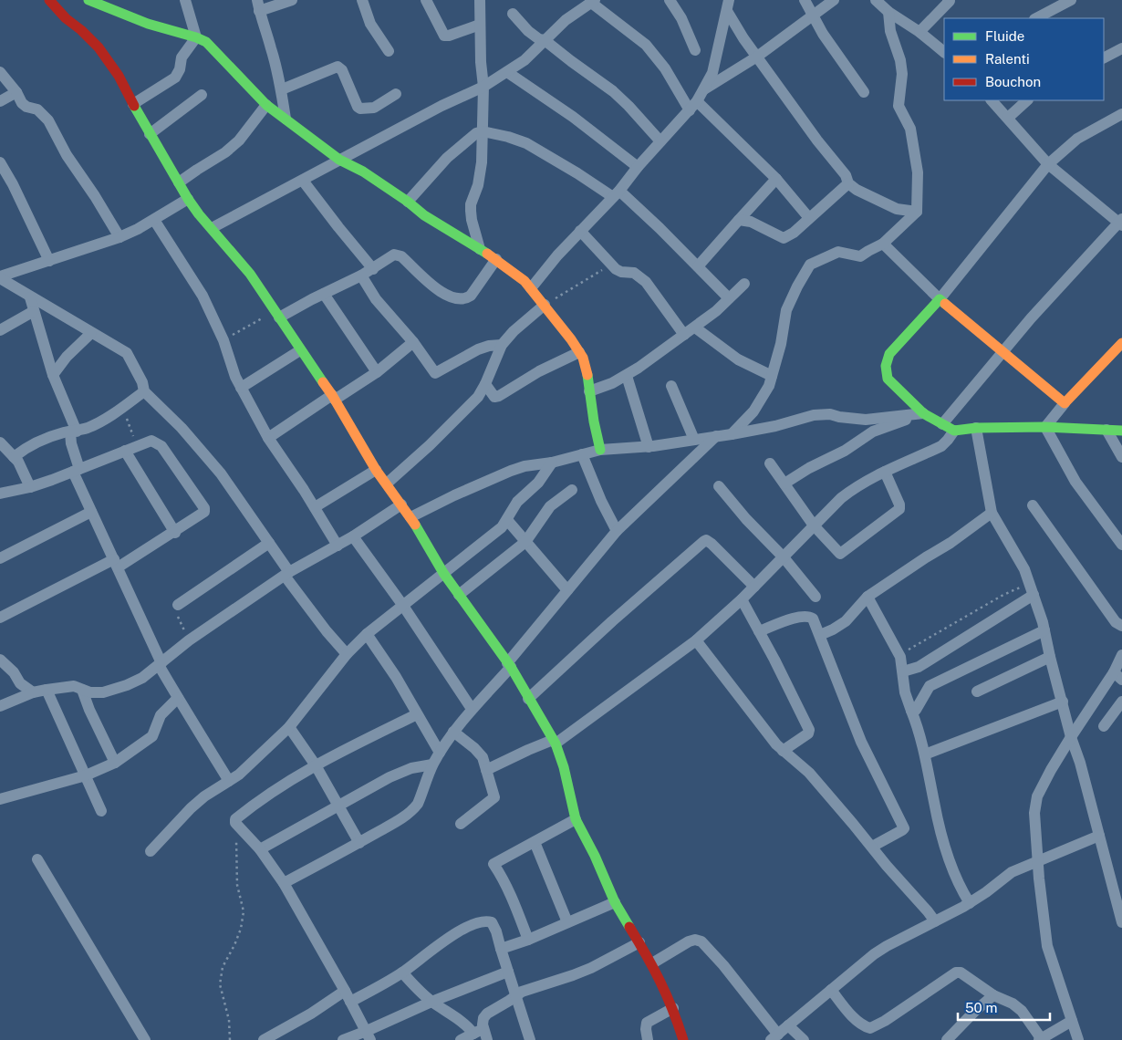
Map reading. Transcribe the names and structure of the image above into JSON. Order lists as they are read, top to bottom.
{
  "legend": ["Fluide", "Ralenti", "Bouchon"],
  "scale_bar": "50 m"
}
